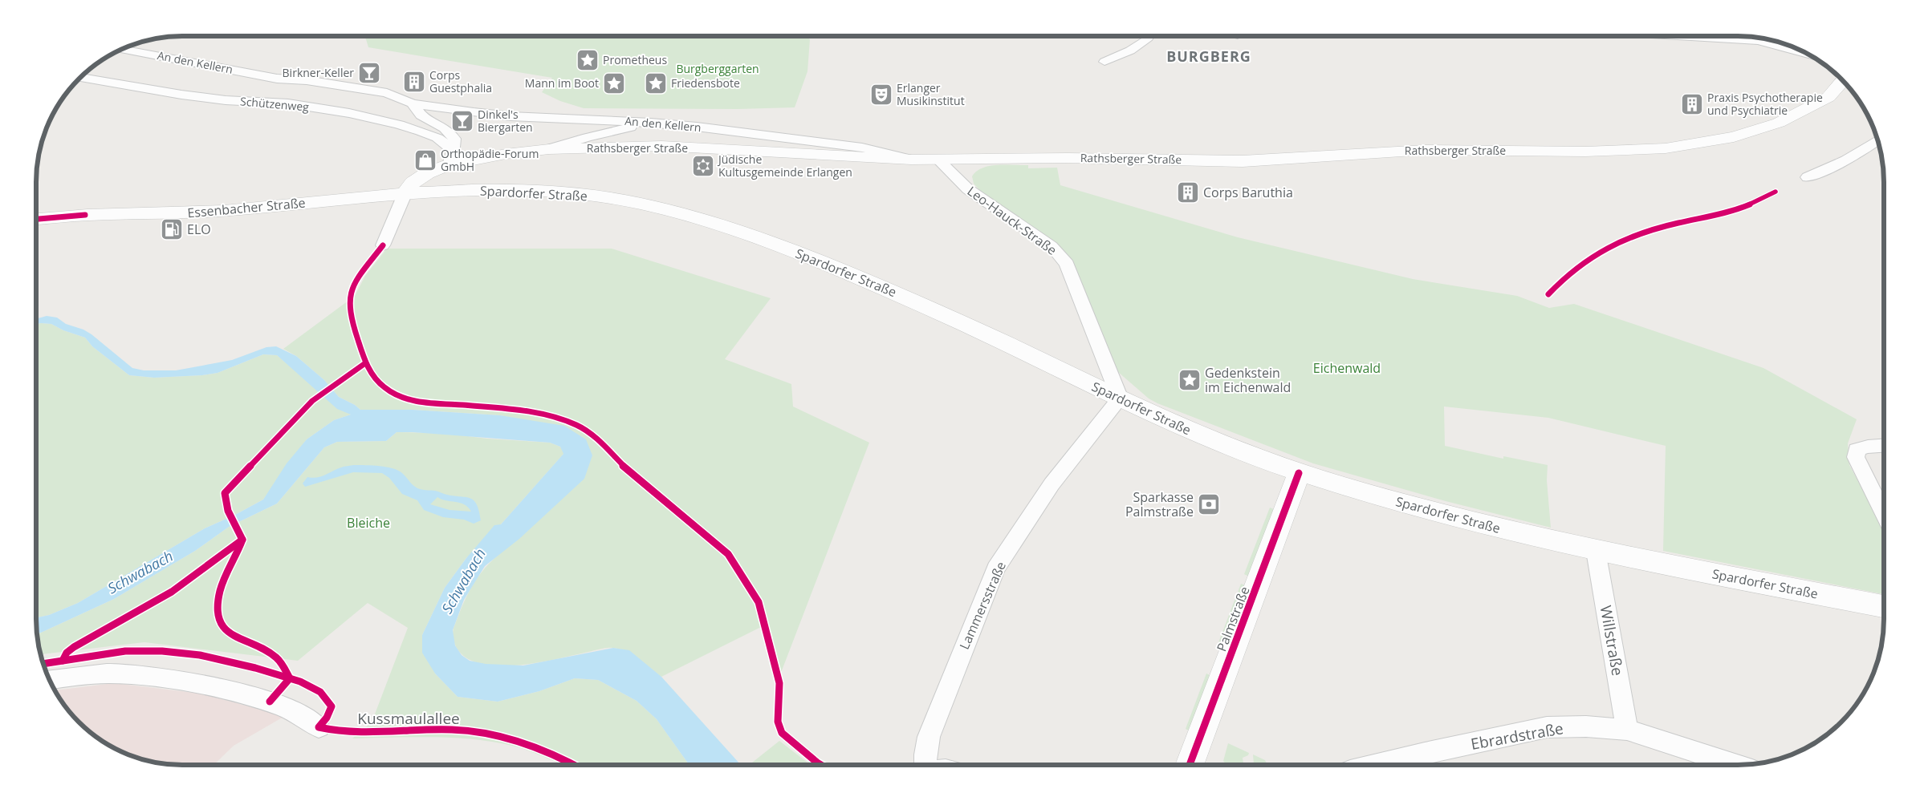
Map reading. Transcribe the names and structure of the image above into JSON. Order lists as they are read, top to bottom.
{
  "streets": {
    "street": [
      "An den Kellern",
      "Schützenweg",
      "Rathsberger Straße",
      "Spardorfer Straße",
      "Essenbacher Straße",
      "Leo-Hauck-Straße",
      "Lammersstraße",
      "Palmstraße",
      "Willstraße",
      "Ebrardstraße"
    ],
    "cycle path": ["Kussmaulallee"]
  },
  "crossings": [
    ["An den Kellern", "Schützenweg"],
    ["An den Kellern", "Rathsberger Straße"],
    ["Schützenweg", "Rathsberger Straße"],
    ["Rathsberger Straße", "Spardorfer Straße"],
    ["Rathsberger Straße", "Essenbacher Straße"],
    ["Rathsberger Straße", "Leo-Hauck-Straße"],
    ["Spardorfer Straße", "Essenbacher Straße"],
    ["Spardorfer Straße", "Leo-Hauck-Straße"],
    ["Spardorfer Straße", "Lammersstraße"],
    ["Spardorfer Straße", "Palmstraße"],
    ["Spardorfer Straße", "Willstraße"],
    ["Leo-Hauck-Straße", "Lammersstraße"],
    ["Willstraße", "Ebrardstraße"]
  ],
  "districts": ["BURGBERG"],
  "water": ["Schwabach"],
  "parks": ["Burgberggarten", "Eichenwald", "Bleiche"],
  "places": {
    "place": [
      "Prometheus",
      "Mann im Boot",
      "Friedensbote",
      "Gedenkstein im Eichenwald"
    ],
    "bar": ["Birkner-Keller", "Dinkel's Biergarten"],
    "building": ["Corps Guestphalia", "Praxis Psychotherapie und Psychiatrie", "Corps Baruthia"],
    "theatre": ["Erlanger Musikinstitut"],
    "shop": ["Orthopädie-Forum GmbH"],
    "synagogue": ["Jüdische Kultusgemeinde Erlangen"],
    "fuel station": ["ELO"],
    "bank": ["Sparkasse Palmstraße"]
  }
}
